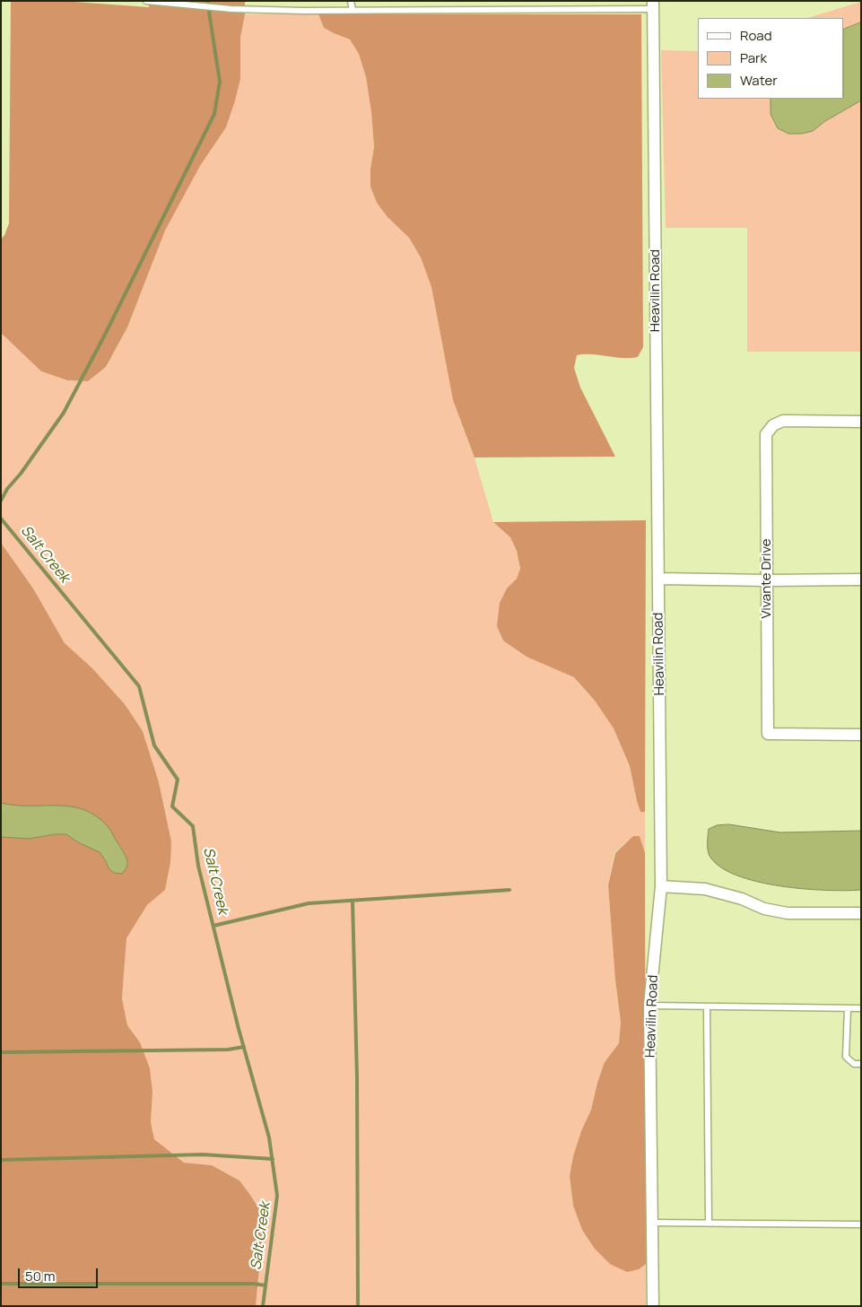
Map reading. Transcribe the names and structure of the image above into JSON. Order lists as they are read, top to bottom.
{
  "streets": {
    "street": ["Heavilin Road", "Vivante Drive"]
  },
  "water": ["Salt Creek"],
  "legend": ["Road", "Park", "Water"],
  "scale_bar": "50 m"
}
